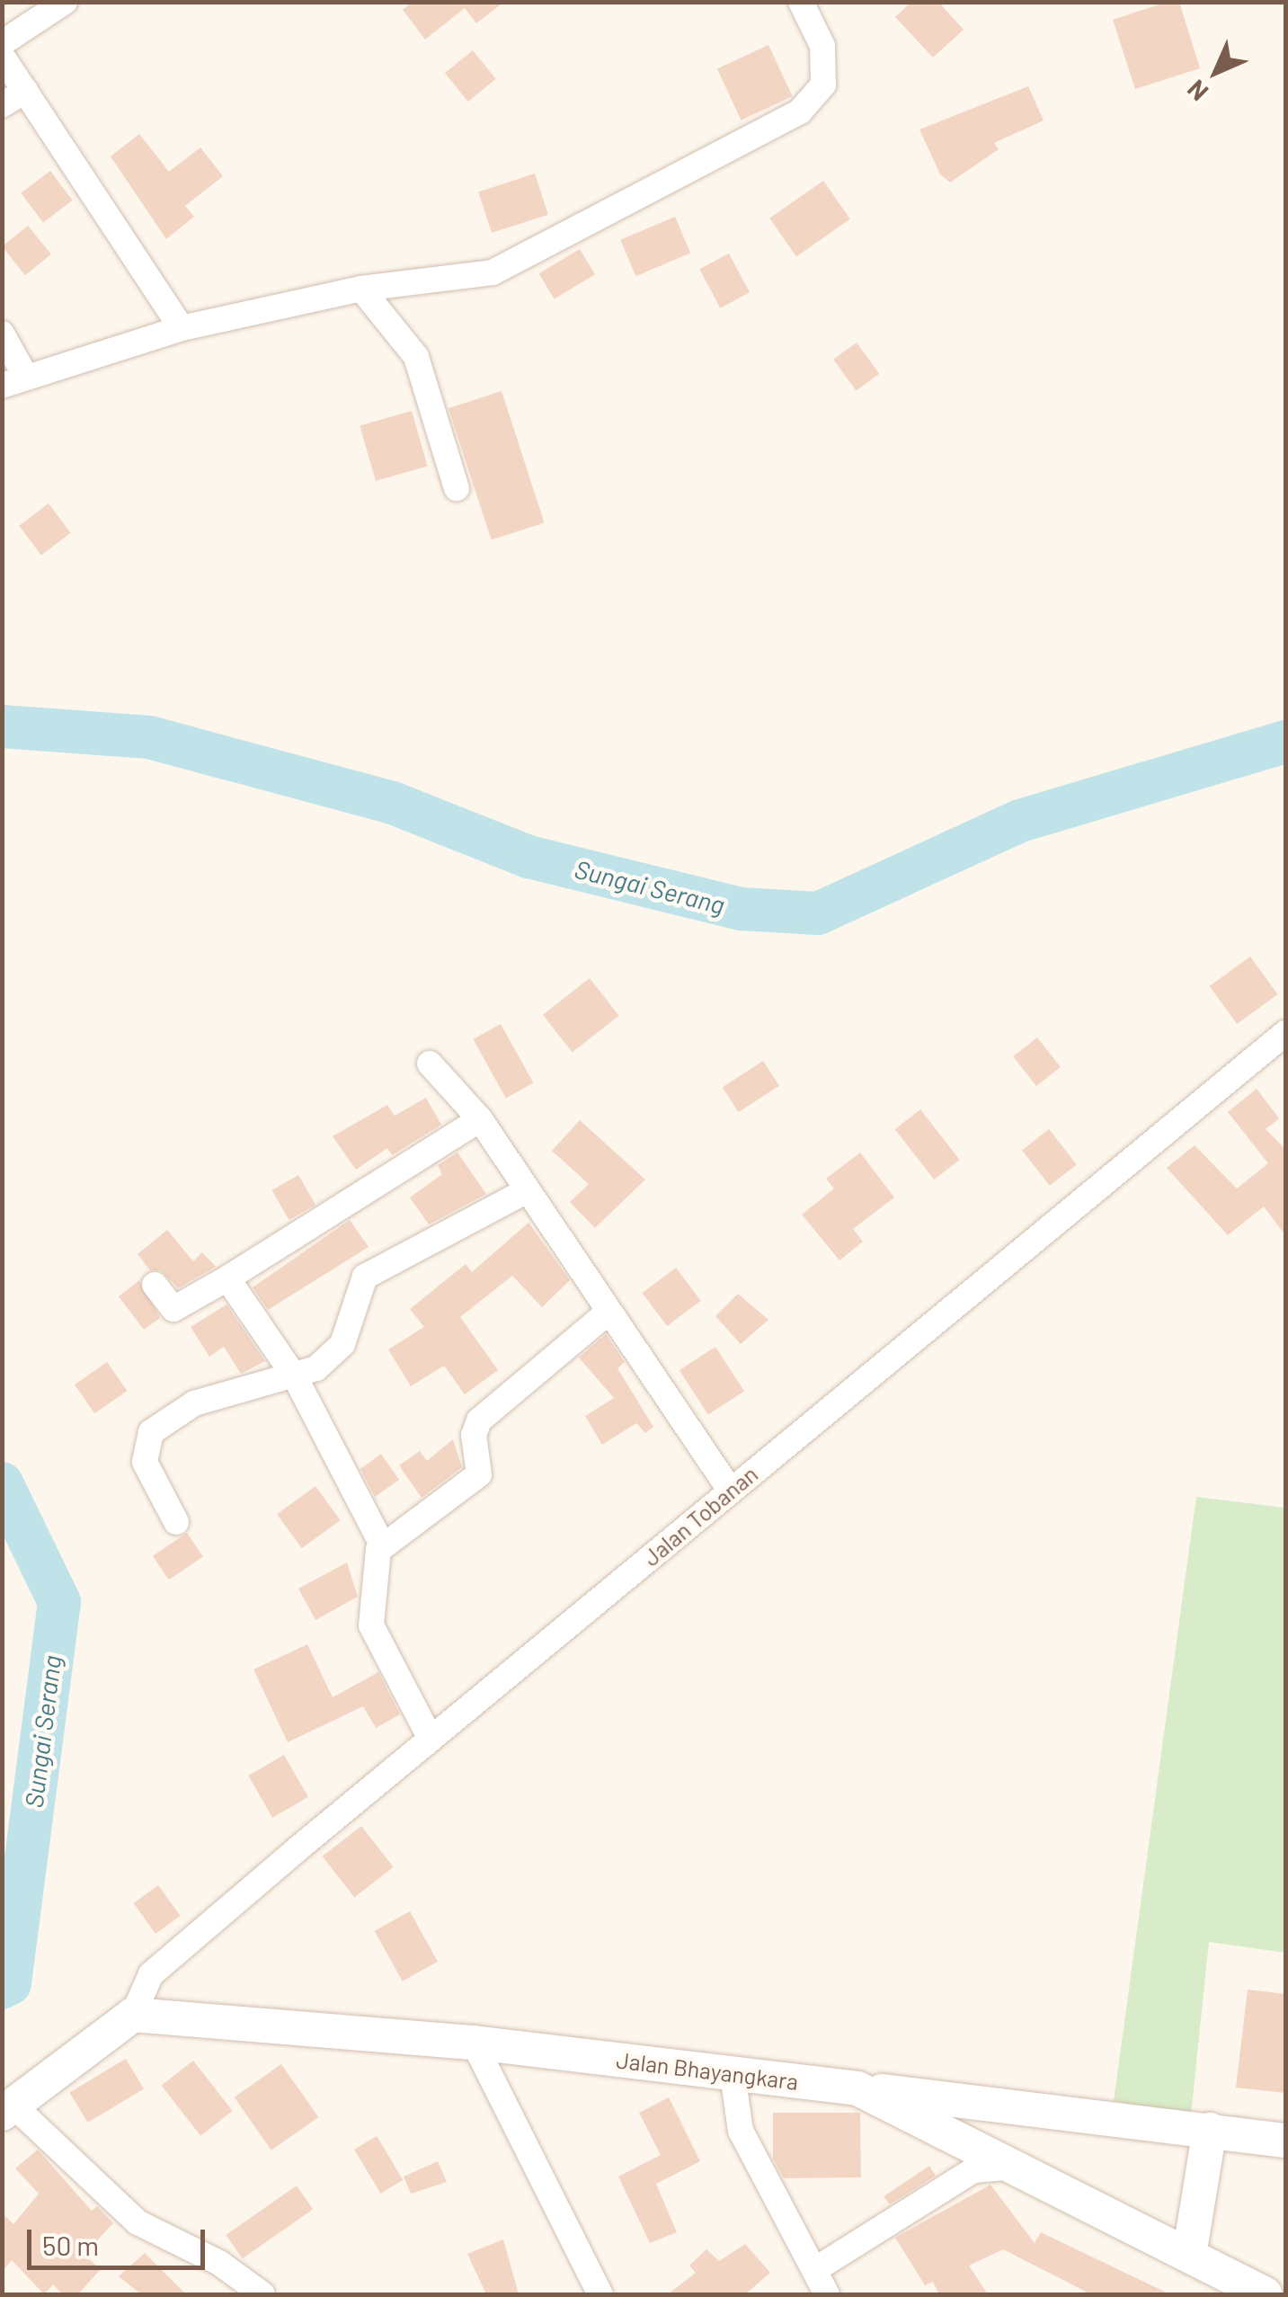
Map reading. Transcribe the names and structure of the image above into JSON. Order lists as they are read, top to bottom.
{
  "streets": {
    "main road": ["Jalan Bhayangkara"],
    "street": ["Jalan Tobanan"]
  },
  "crossings": [
    ["Jalan Tobanan", "Jalan Bhayangkara"]
  ],
  "water": ["Sungai Serang"],
  "scale_bar": "50 m",
  "north": "bottom left"
}
